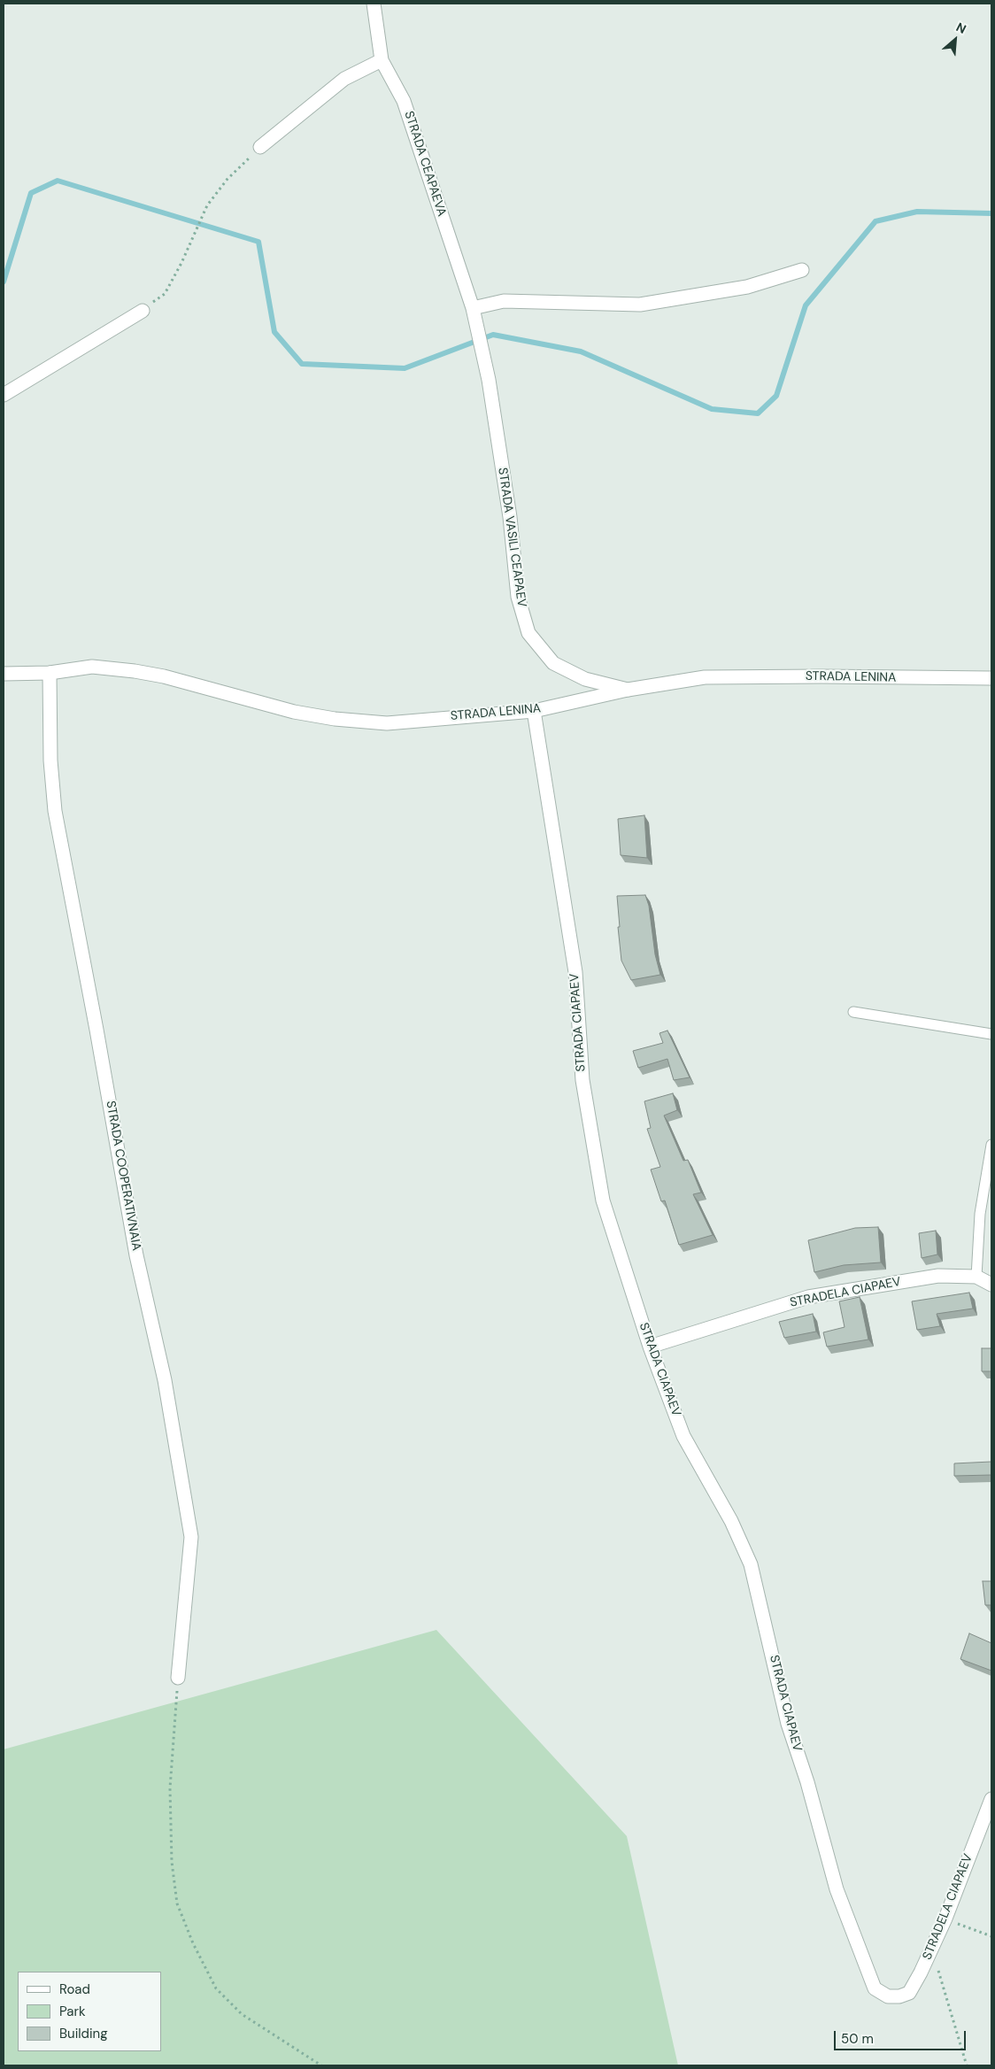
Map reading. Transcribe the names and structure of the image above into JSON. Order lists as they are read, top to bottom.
{
  "streets": {
    "street": [
      "STRADA CEAPAEVA",
      "STRADA VASILI CEAPAEV",
      "STRADA LENINA",
      "STRADA CIAPAEV",
      "STRADA COOPERATIVNAIA",
      "STRADELA CIAPAEV"
    ]
  },
  "crossings": [
    ["STRADA CEAPAEVA", "STRADA VASILI CEAPAEV"],
    ["STRADA VASILI CEAPAEV", "STRADA LENINA"],
    ["STRADA LENINA", "STRADA CIAPAEV"],
    ["STRADA LENINA", "STRADA COOPERATIVNAIA"],
    ["STRADA CIAPAEV", "STRADELA CIAPAEV"]
  ],
  "legend": ["Road", "Park", "Building"],
  "scale_bar": "50 m",
  "north": "top right"
}
